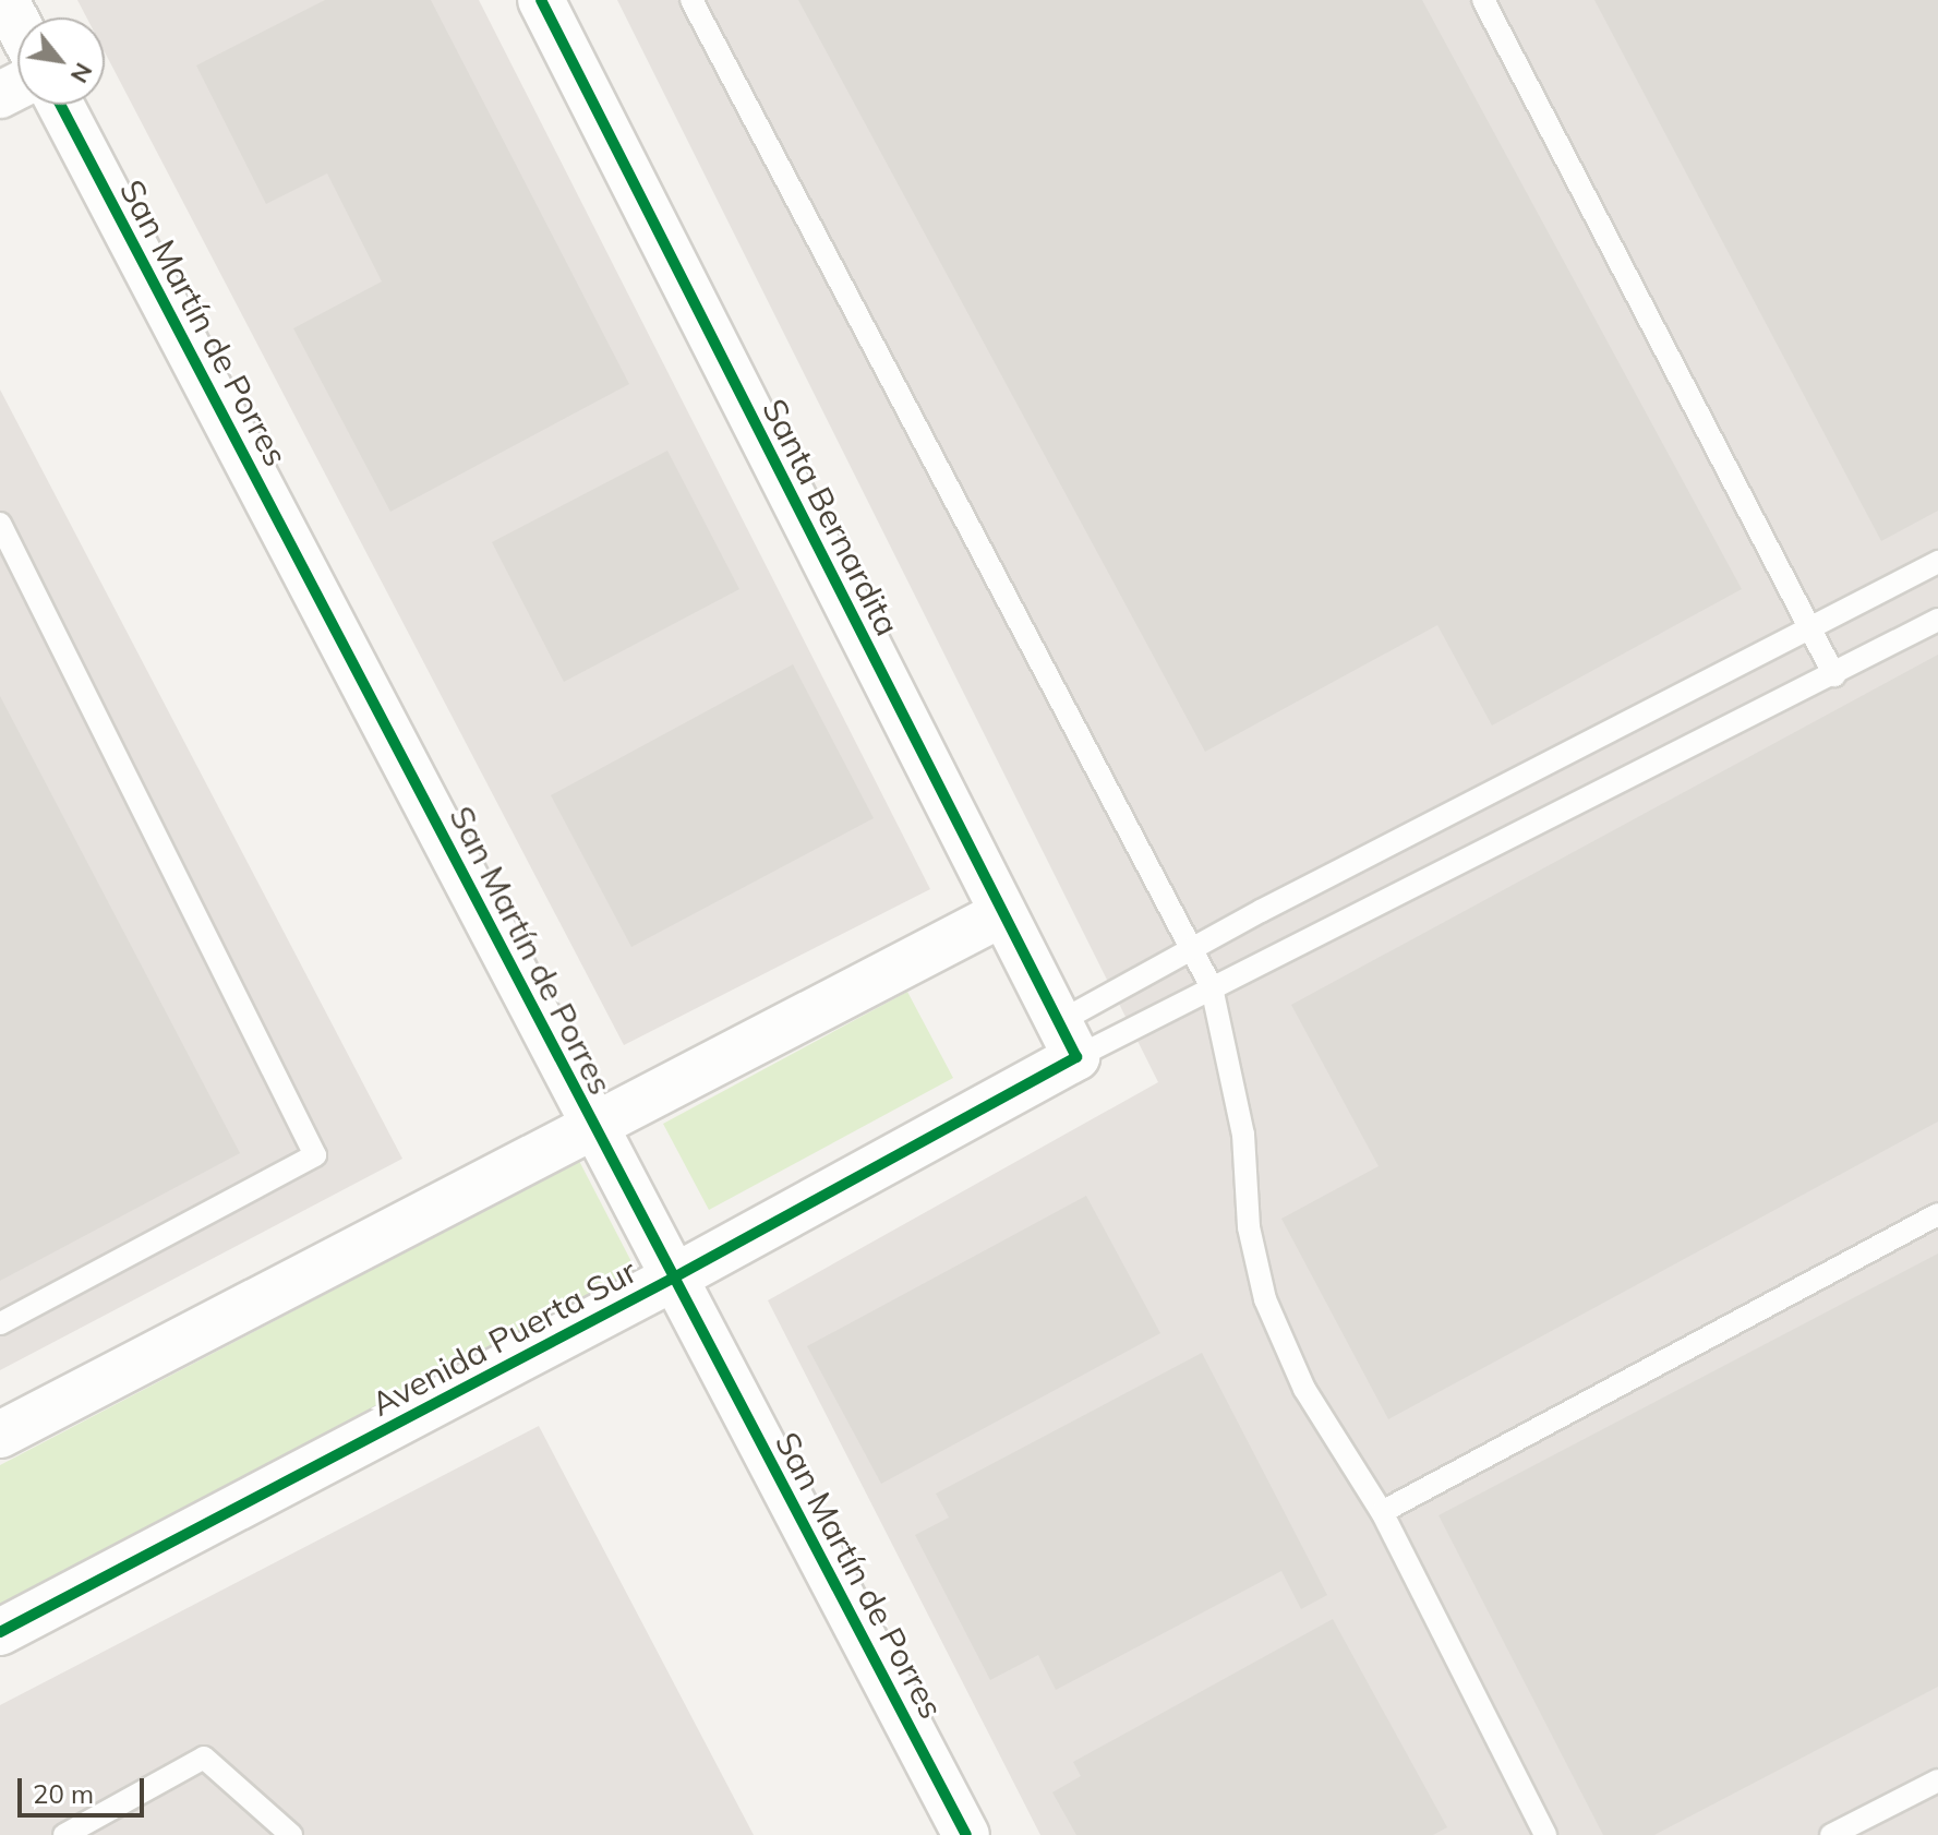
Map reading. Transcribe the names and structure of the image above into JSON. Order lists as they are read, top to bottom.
{
  "streets": {
    "street": ["San Martín de Porres", "Santa Bernardita", "Avenida Puerta Sur"]
  },
  "crossings": [
    ["San Martín de Porres", "Avenida Puerta Sur"],
    ["Santa Bernardita", "Avenida Puerta Sur"]
  ],
  "scale_bar": "20 m",
  "north": "bottom right"
}
